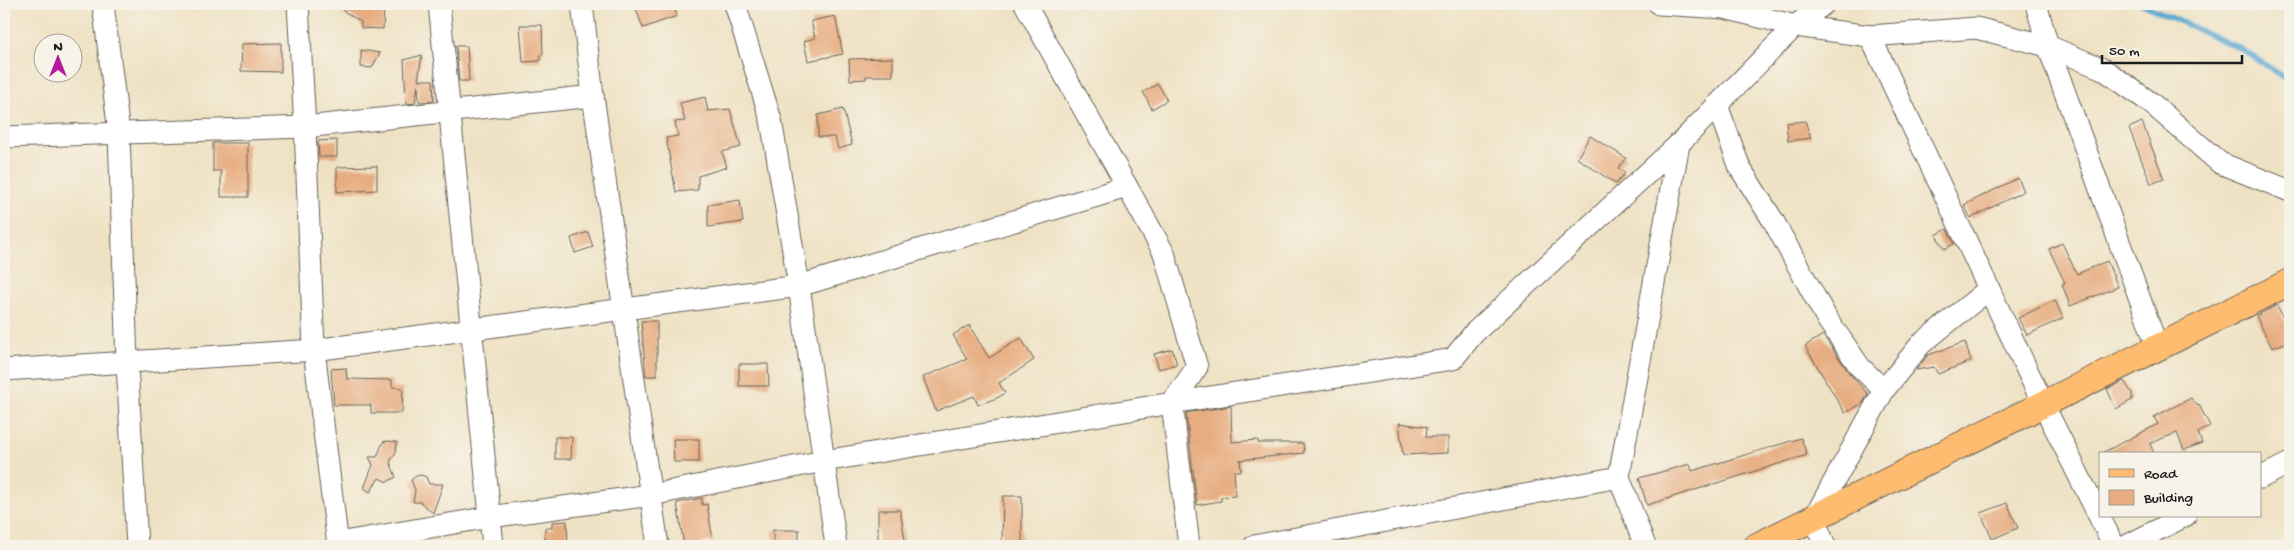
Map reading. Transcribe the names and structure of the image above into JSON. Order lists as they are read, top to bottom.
{
  "legend": ["Road", "Building"],
  "scale_bar": "50 m",
  "north": "top"
}
